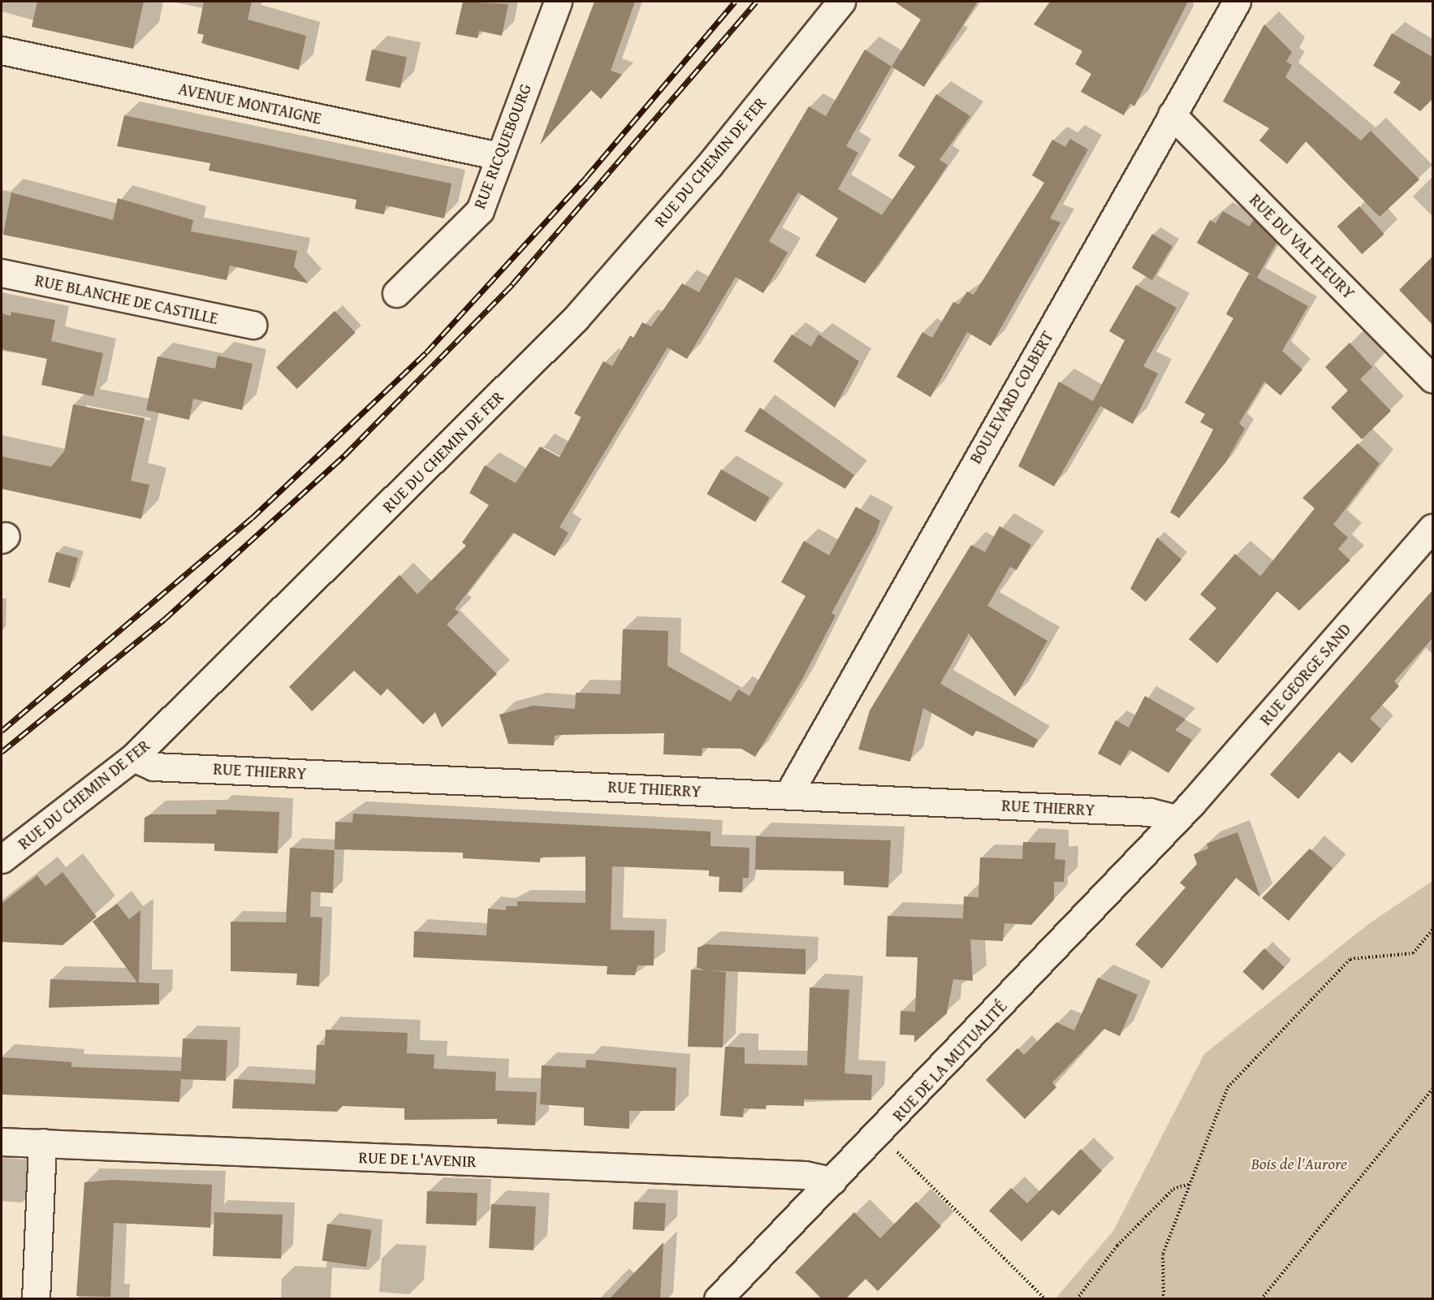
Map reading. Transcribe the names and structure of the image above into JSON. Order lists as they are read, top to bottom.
{
  "streets": {
    "street": [
      "AVENUE MONTAIGNE",
      "RUE RICQUEBOURG",
      "RUE DU CHEMIN DE FER",
      "RUE DU VAL FLEURY",
      "RUE BLANCHE DE CASTILLE",
      "BOULEVARD COLBERT",
      "RUE GEORGE SAND",
      "RUE THIERRY",
      "RUE DE LA MUTUALITÉ",
      "RUE DE L'AVENIR"
    ]
  },
  "crossings": [
    ["AVENUE MONTAIGNE", "RUE RICQUEBOURG"],
    ["RUE DU CHEMIN DE FER", "RUE THIERRY"],
    ["RUE DU VAL FLEURY", "BOULEVARD COLBERT"],
    ["BOULEVARD COLBERT", "RUE THIERRY"],
    ["RUE GEORGE SAND", "RUE THIERRY"],
    ["RUE GEORGE SAND", "RUE DE LA MUTUALITÉ"],
    ["RUE THIERRY", "RUE DE LA MUTUALITÉ"],
    ["RUE DE LA MUTUALITÉ", "RUE DE L'AVENIR"]
  ],
  "parks": ["Bois de l'Aurore"]
}
